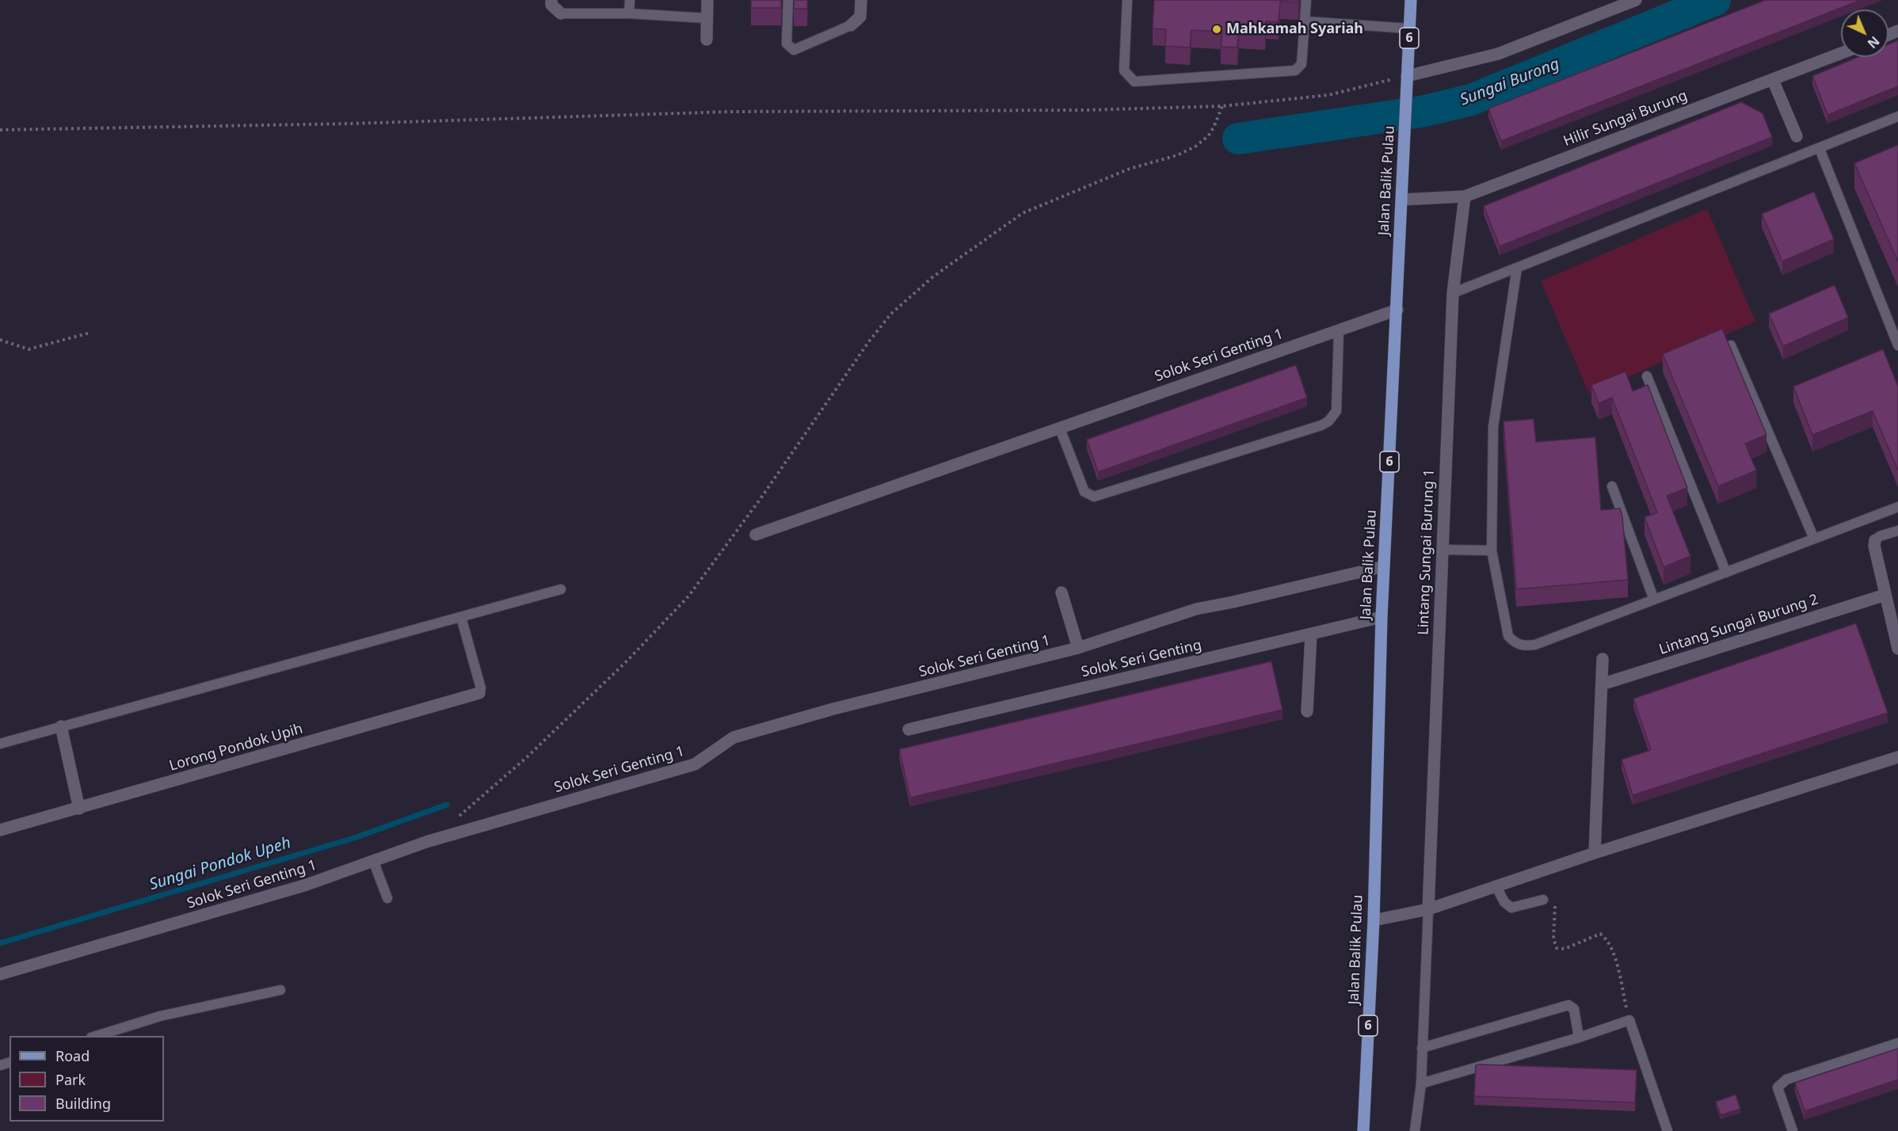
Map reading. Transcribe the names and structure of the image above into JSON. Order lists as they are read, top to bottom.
{
  "streets": {
    "main road": ["6", "Jalan Balik Pulau"],
    "street": [
      "Hilir Sungai Burung",
      "Solok Seri Genting 1",
      "Lintang Sungai Burung 1",
      "Lintang Sungai Burung 2",
      "Solok Seri Genting",
      "Lorong Pondok Upih"
    ]
  },
  "crossings": [
    ["Hilir Sungai Burung", "Jalan Balik Pulau"],
    ["Hilir Sungai Burung", "Lintang Sungai Burung 1"],
    ["Jalan Balik Pulau", "Solok Seri Genting 1"],
    ["Jalan Balik Pulau", "Solok Seri Genting"]
  ],
  "water": ["Sungai Burong", "Sungai Pondok Upeh"],
  "places": ["Mahkamah Syariah"],
  "legend": ["Road", "Park", "Building"],
  "north": "bottom right"
}
